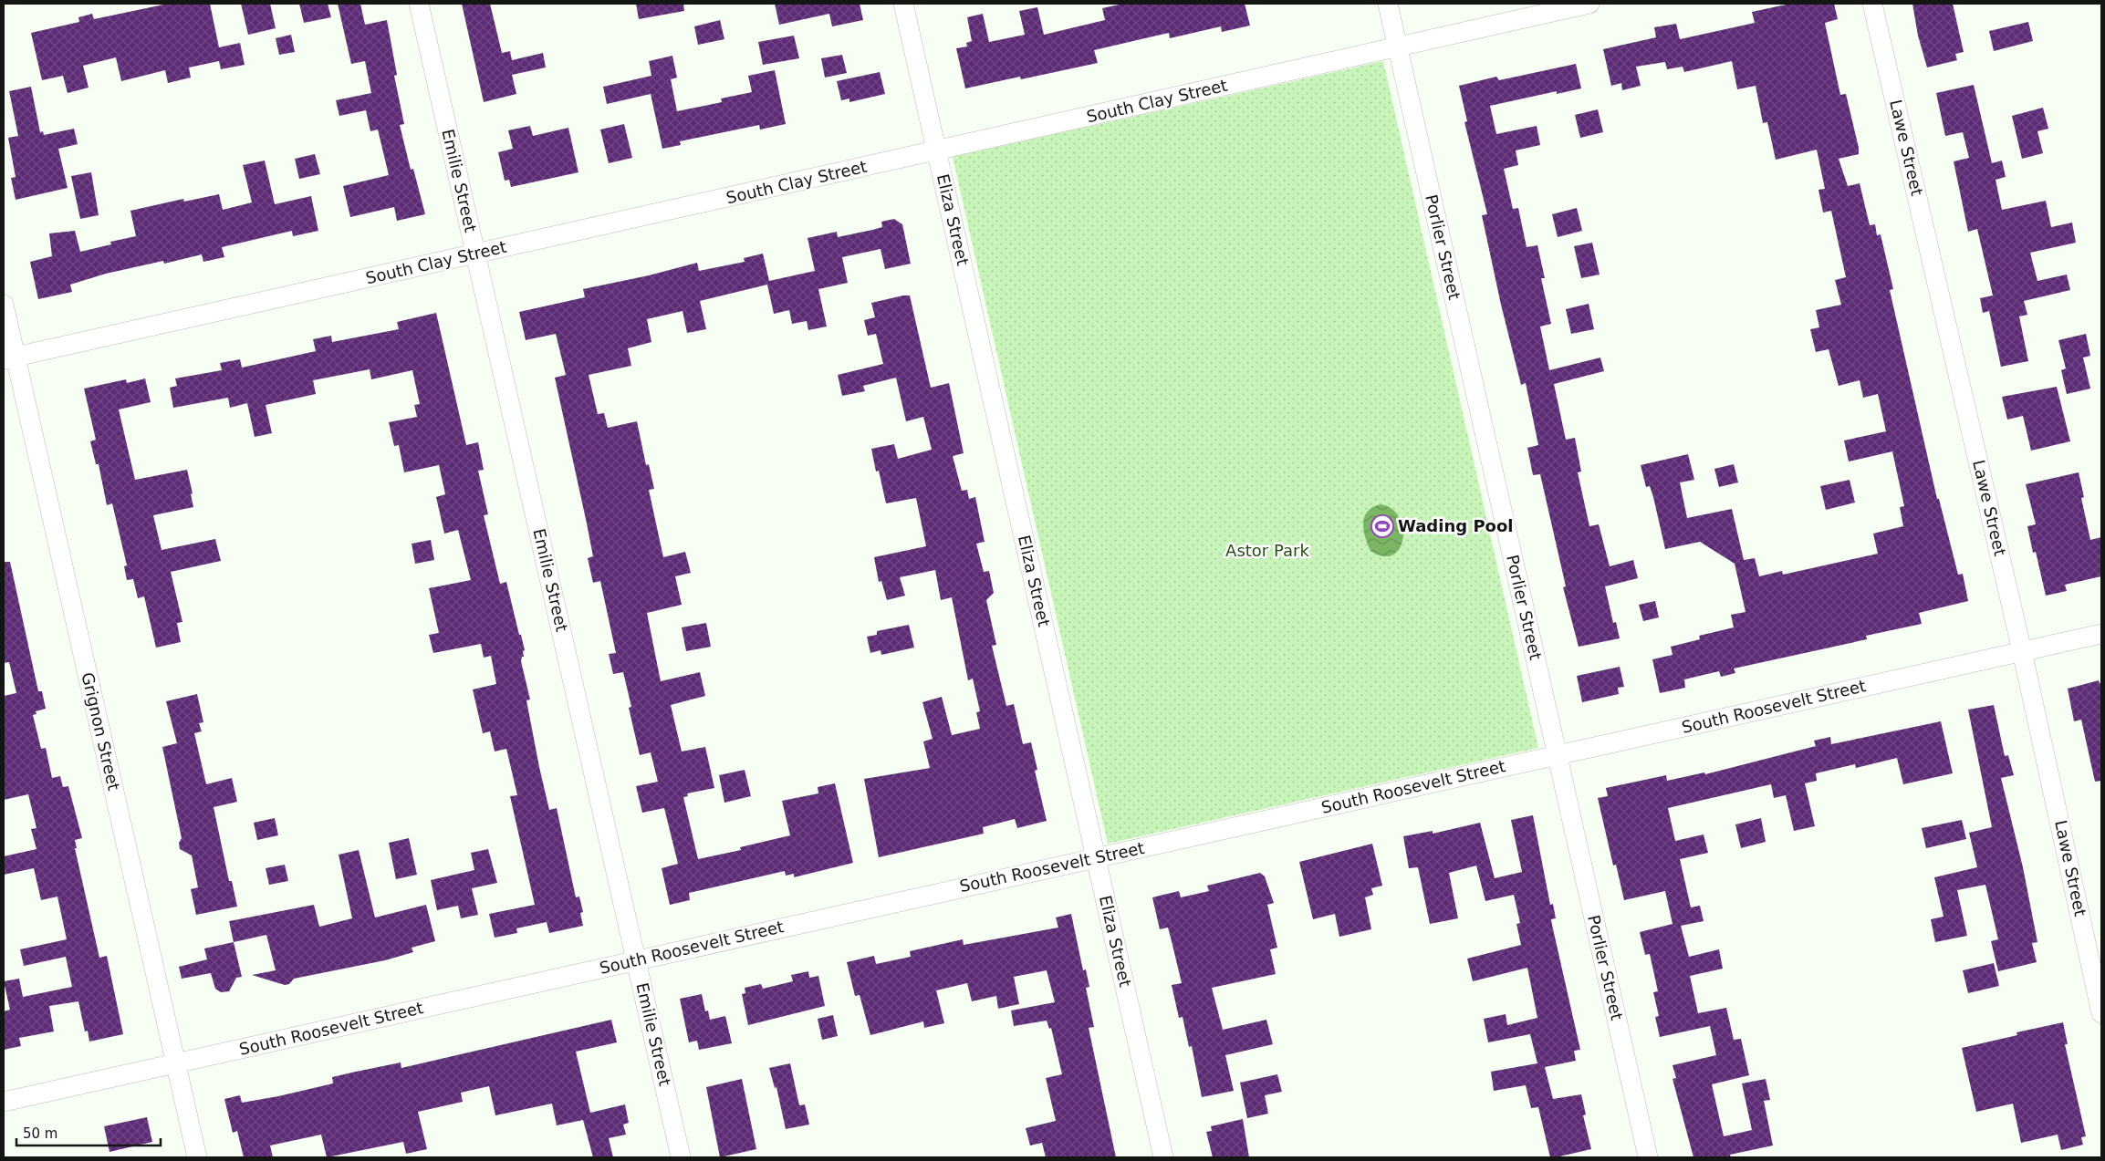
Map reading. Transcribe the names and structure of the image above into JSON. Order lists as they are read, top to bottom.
{
  "streets": {
    "street": [
      "South Clay Street",
      "Lawe Street",
      "Emilie Street",
      "Eliza Street",
      "Porlier Street",
      "South Roosevelt Street",
      "Grignon Street"
    ]
  },
  "crossings": [
    ["South Clay Street", "Emilie Street"],
    ["South Clay Street", "Eliza Street"],
    ["South Clay Street", "Porlier Street"],
    ["South Clay Street", "Grignon Street"],
    ["Lawe Street", "South Roosevelt Street"],
    ["Emilie Street", "South Roosevelt Street"],
    ["Eliza Street", "South Roosevelt Street"],
    ["Porlier Street", "South Roosevelt Street"],
    ["South Roosevelt Street", "Grignon Street"]
  ],
  "parks": ["Astor Park"],
  "places": {
    "sports": ["Wading Pool"]
  },
  "scale_bar": "50 m"
}
